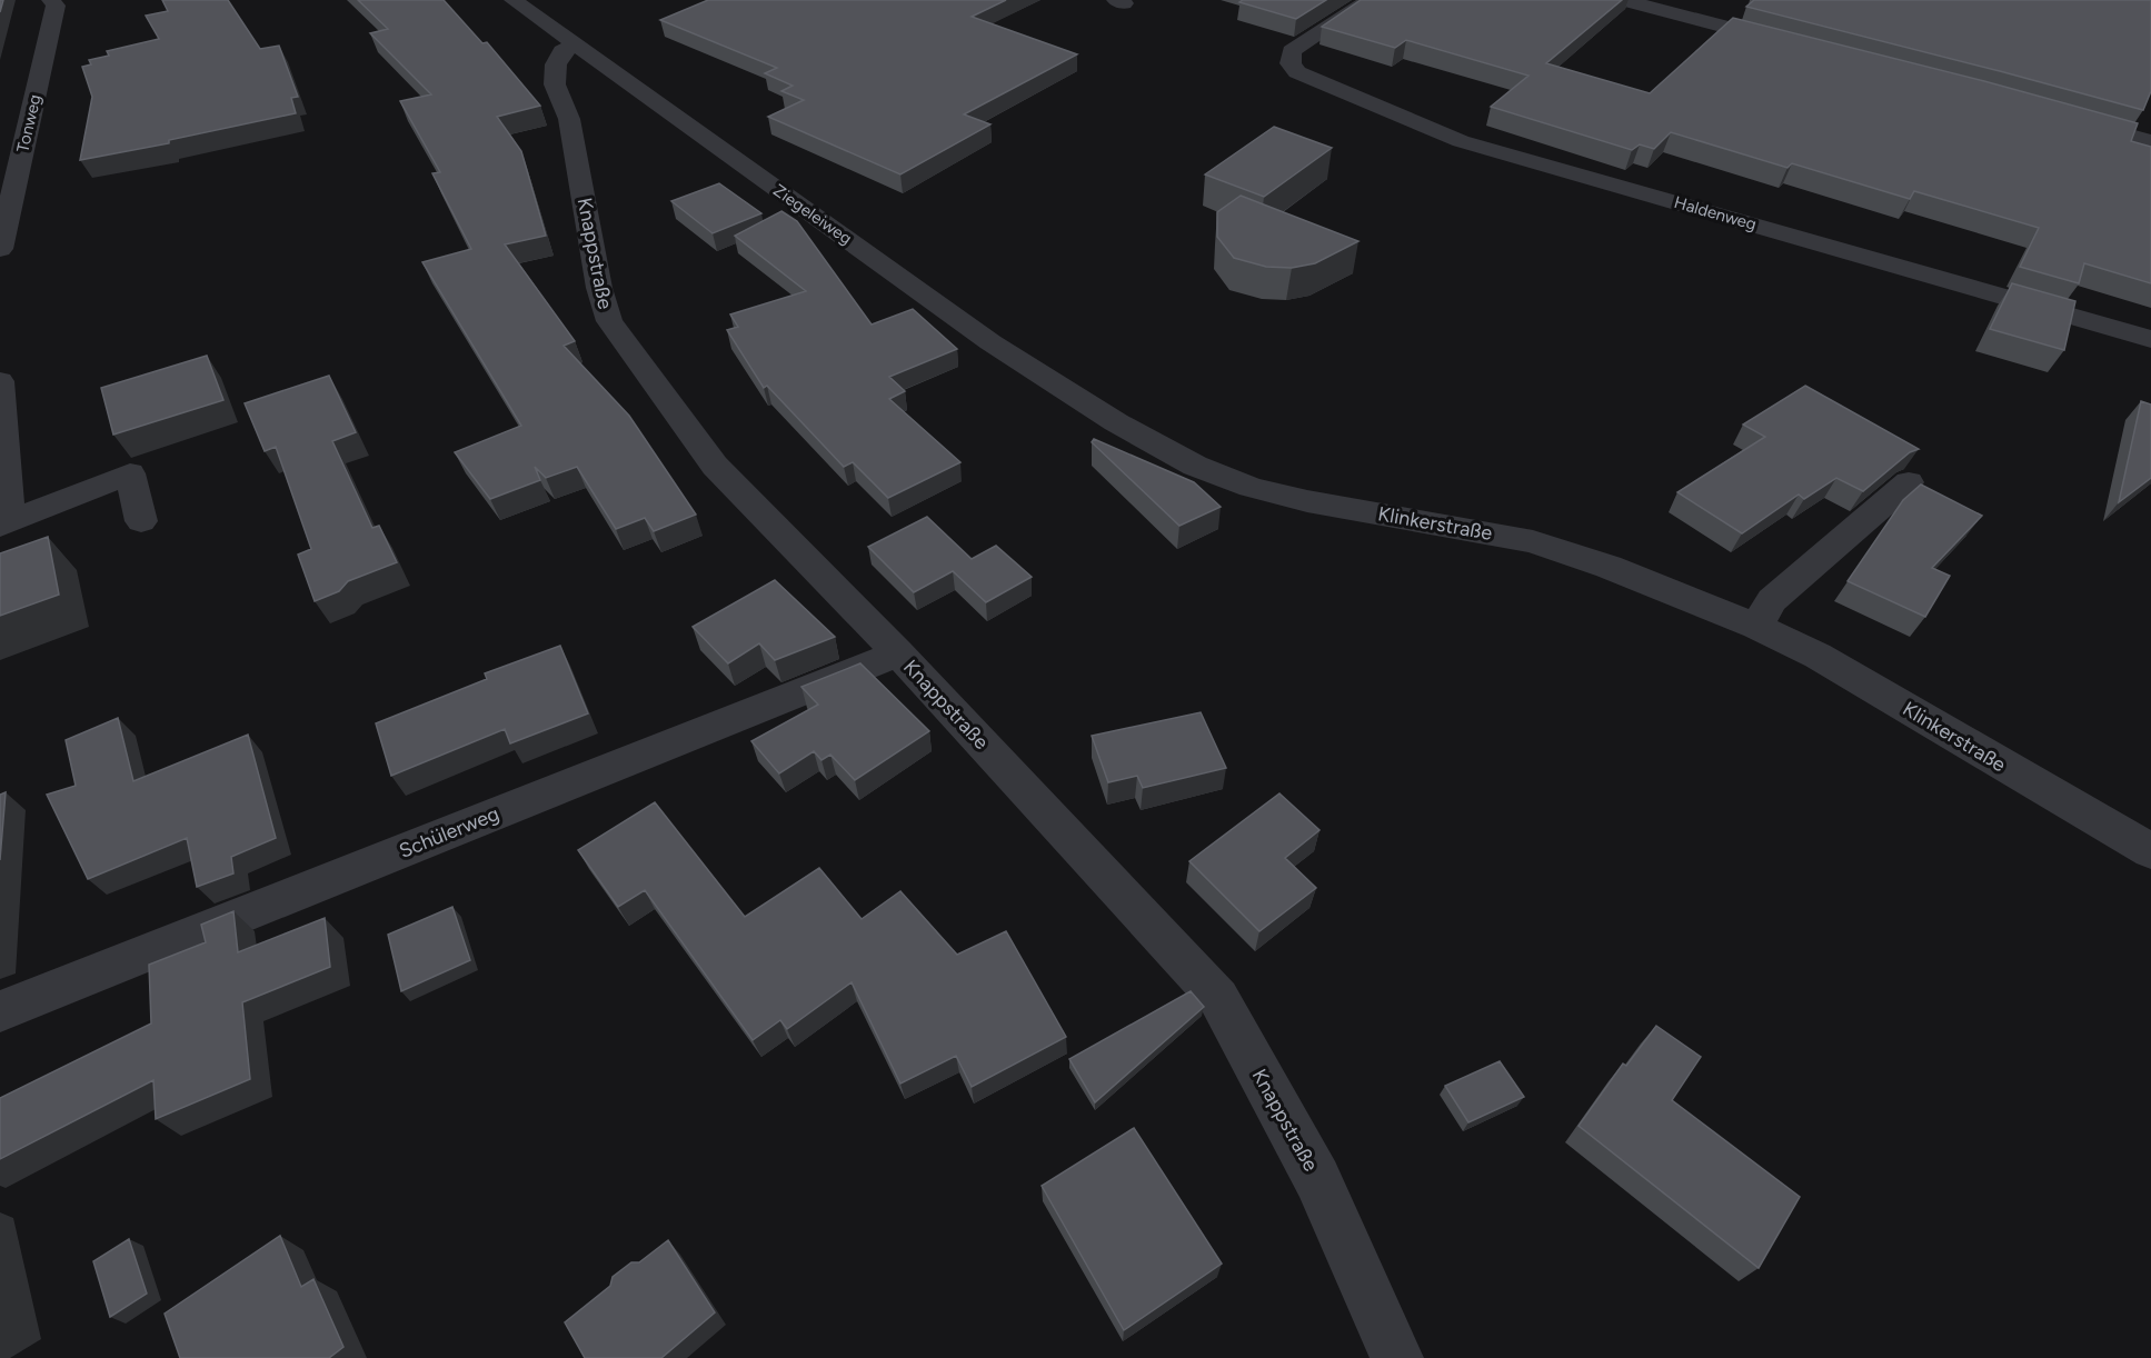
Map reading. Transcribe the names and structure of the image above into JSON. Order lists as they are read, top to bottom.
{
  "streets": {
    "street": [
      "Tonweg",
      "Haldenweg",
      "Ziegeleiweg",
      "Knappstraße",
      "Klinkerstraße",
      "Schülerweg"
    ]
  },
  "crossings": [
    ["Ziegeleiweg", "Knappstraße"],
    ["Ziegeleiweg", "Klinkerstraße"],
    ["Knappstraße", "Schülerweg"]
  ]
}
